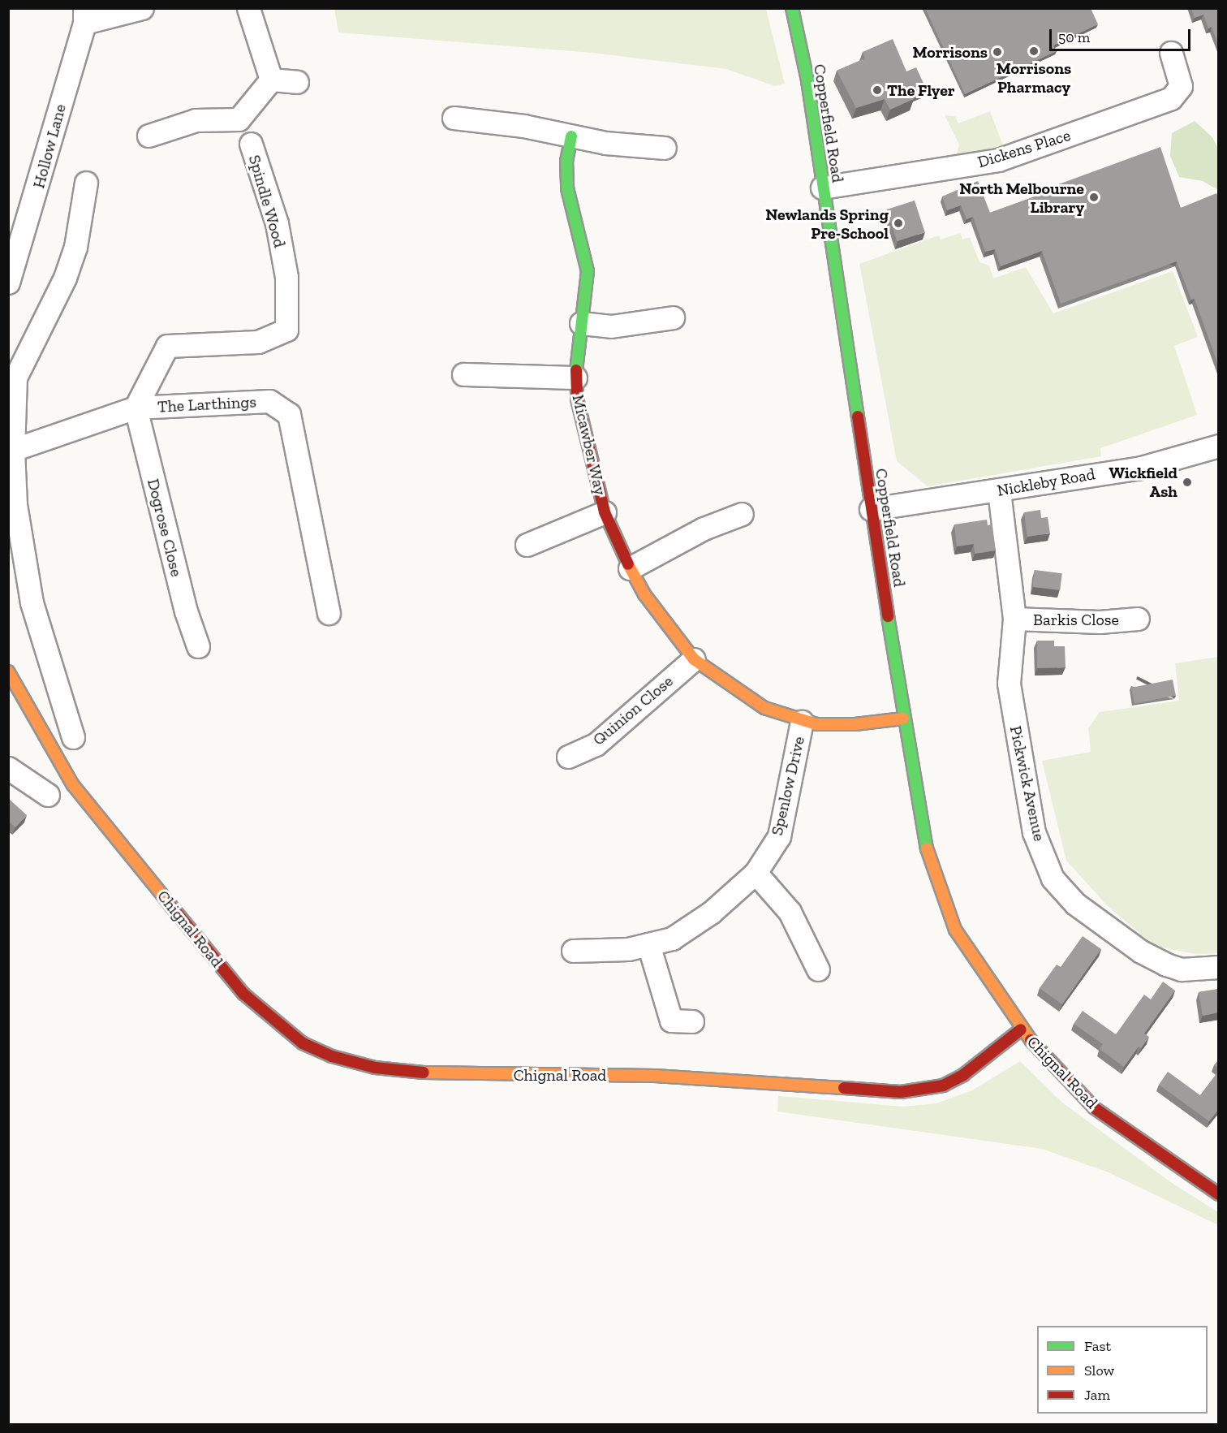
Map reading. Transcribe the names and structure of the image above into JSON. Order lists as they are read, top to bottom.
{
  "streets": {
    "street": [
      "Copperfield Road",
      "Hollow Lane",
      "Dickens Place",
      "Spindle Wood",
      "The Larthings",
      "Micawber Way",
      "Nickleby Road",
      "Dogrose Close",
      "Barkis Close",
      "Quinion Close",
      "Pickwick Avenue",
      "Spenlow Drive",
      "Chignal Road"
    ]
  },
  "crossings": [
    ["Copperfield Road", "Dickens Place"],
    ["Copperfield Road", "Micawber Way"],
    ["Copperfield Road", "Nickleby Road"],
    ["Copperfield Road", "Chignal Road"],
    ["Spindle Wood", "The Larthings"],
    ["Spindle Wood", "Dogrose Close"],
    ["The Larthings", "Dogrose Close"],
    ["Micawber Way", "Quinion Close"],
    ["Micawber Way", "Spenlow Drive"],
    ["Nickleby Road", "Pickwick Avenue"],
    ["Barkis Close", "Pickwick Avenue"]
  ],
  "places": [
    "Morrisons Pharmacy",
    "Morrisons",
    "The Flyer",
    "North Melbourne Library",
    "Newlands Spring Pre-School",
    "Wickfield Ash"
  ],
  "legend": ["Fast", "Slow", "Jam"],
  "scale_bar": "50 m"
}
